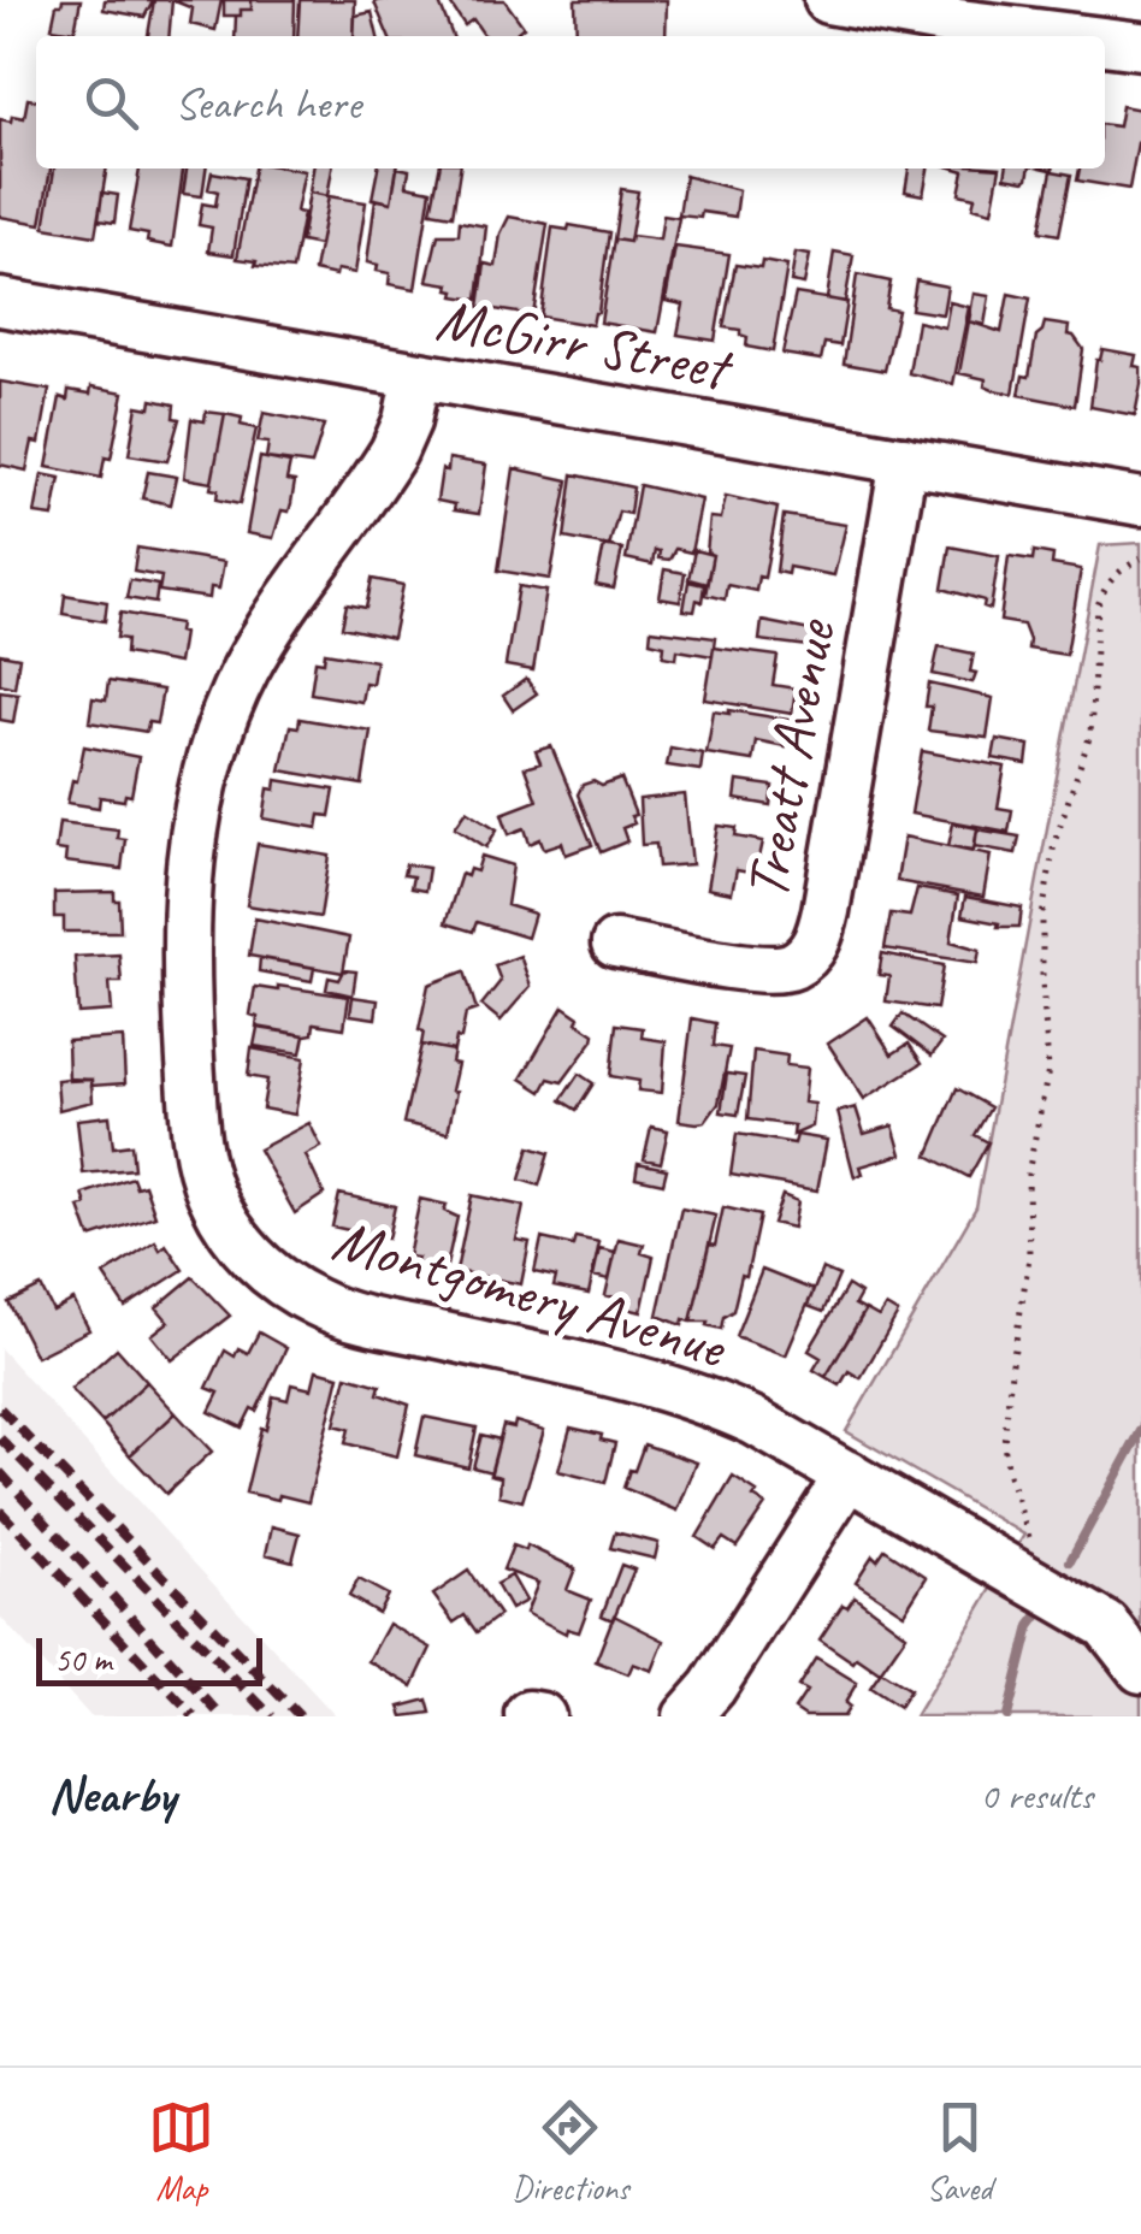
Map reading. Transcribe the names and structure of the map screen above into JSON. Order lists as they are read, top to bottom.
{
  "streets": {
    "street": ["McGirr Street", "Treatt Avenue", "Montgomery Avenue"]
  },
  "crossings": [
    ["McGirr Street", "Treatt Avenue"],
    ["McGirr Street", "Montgomery Avenue"]
  ],
  "scale_bar": "50 m",
  "page": {
    "search": "Search here",
    "scale": "50 m",
    "heading": ["Nearby", "0 results"],
    "nav": ["Map", "Directions", "Saved"]
  }
}
